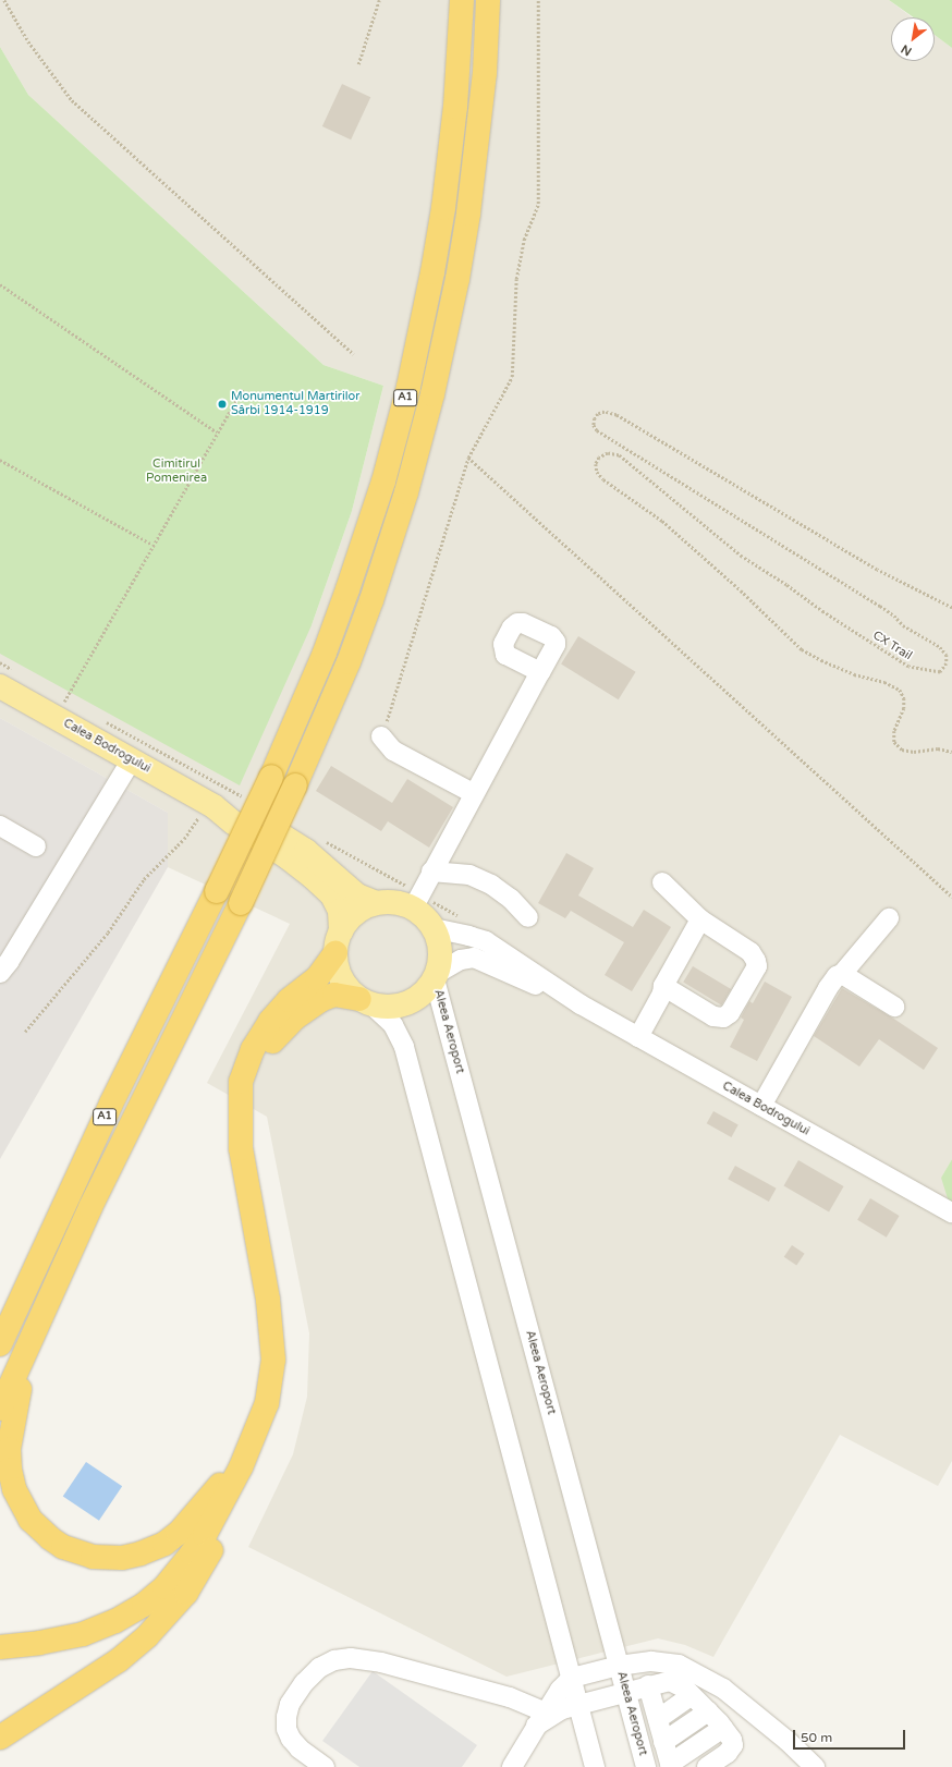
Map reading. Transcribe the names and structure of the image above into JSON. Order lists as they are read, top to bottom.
{
  "streets": {
    "highway": ["A1"],
    "main road": ["Calea Bodrogului"],
    "street": ["Aleea Aeroport"],
    "path": ["CX Trail"]
  },
  "crossings": [
    ["Calea Bodrogului", "Aleea Aeroport"]
  ],
  "parks": ["Cimitirul Pomenirea"],
  "places": ["Monumentul Martirilor Sârbi 1914-1919"],
  "scale_bar": "50 m",
  "north": "bottom left"
}
